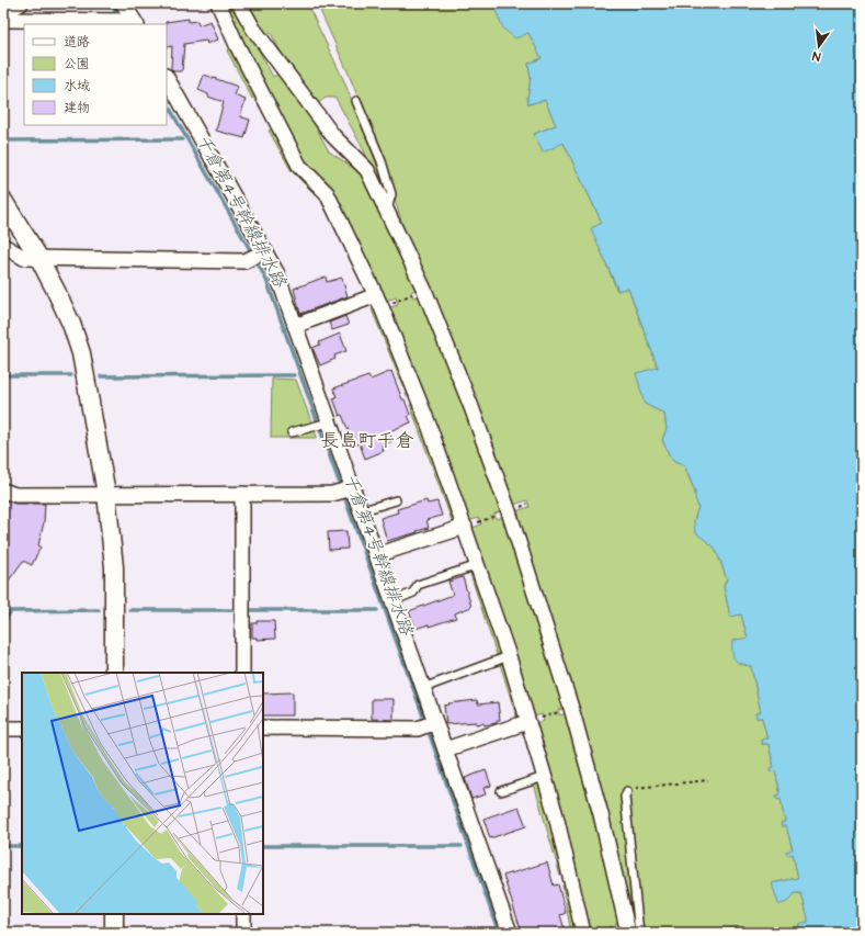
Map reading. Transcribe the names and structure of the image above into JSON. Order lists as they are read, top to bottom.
{
  "districts": ["長島町千倉"],
  "water": ["千倉第4号幹線排水路"],
  "legend": [
    "道路",
    "公園",
    "水域",
    "建物"
  ],
  "north": "bottom"
}
